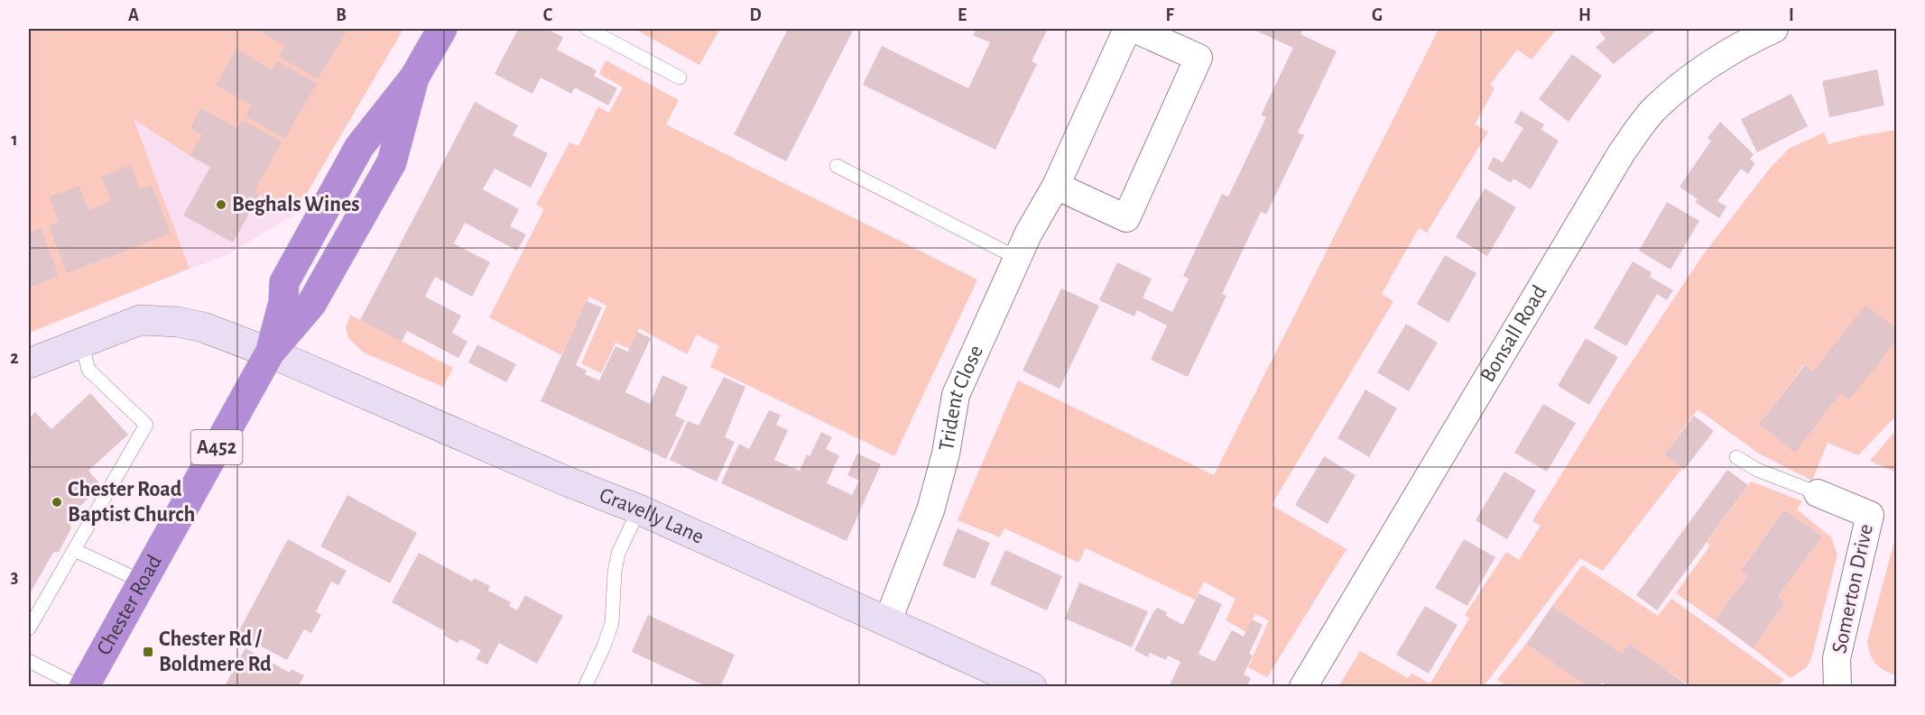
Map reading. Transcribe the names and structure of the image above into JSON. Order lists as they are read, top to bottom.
{
  "streets": {
    "highway": ["A452", "Chester Road"],
    "main road": ["Gravelly Lane"],
    "street": ["Bonsall Road", "Trident Close", "Somerton Drive"]
  },
  "crossings": [
    ["Trident Close", "Gravelly Lane"],
    ["Gravelly Lane", "Chester Road"]
  ],
  "places": {
    "other": ["Beghals Wines", "Chester Road Baptist Church"],
    "transit": ["Chester Rd / Boldmere Rd"]
  },
  "grid": {
    "columns": [
      "A",
      "B",
      "C",
      "D",
      "E",
      "F",
      "G",
      "H",
      "I"
    ],
    "rows": ["1", "2", "3"]
  }
}
